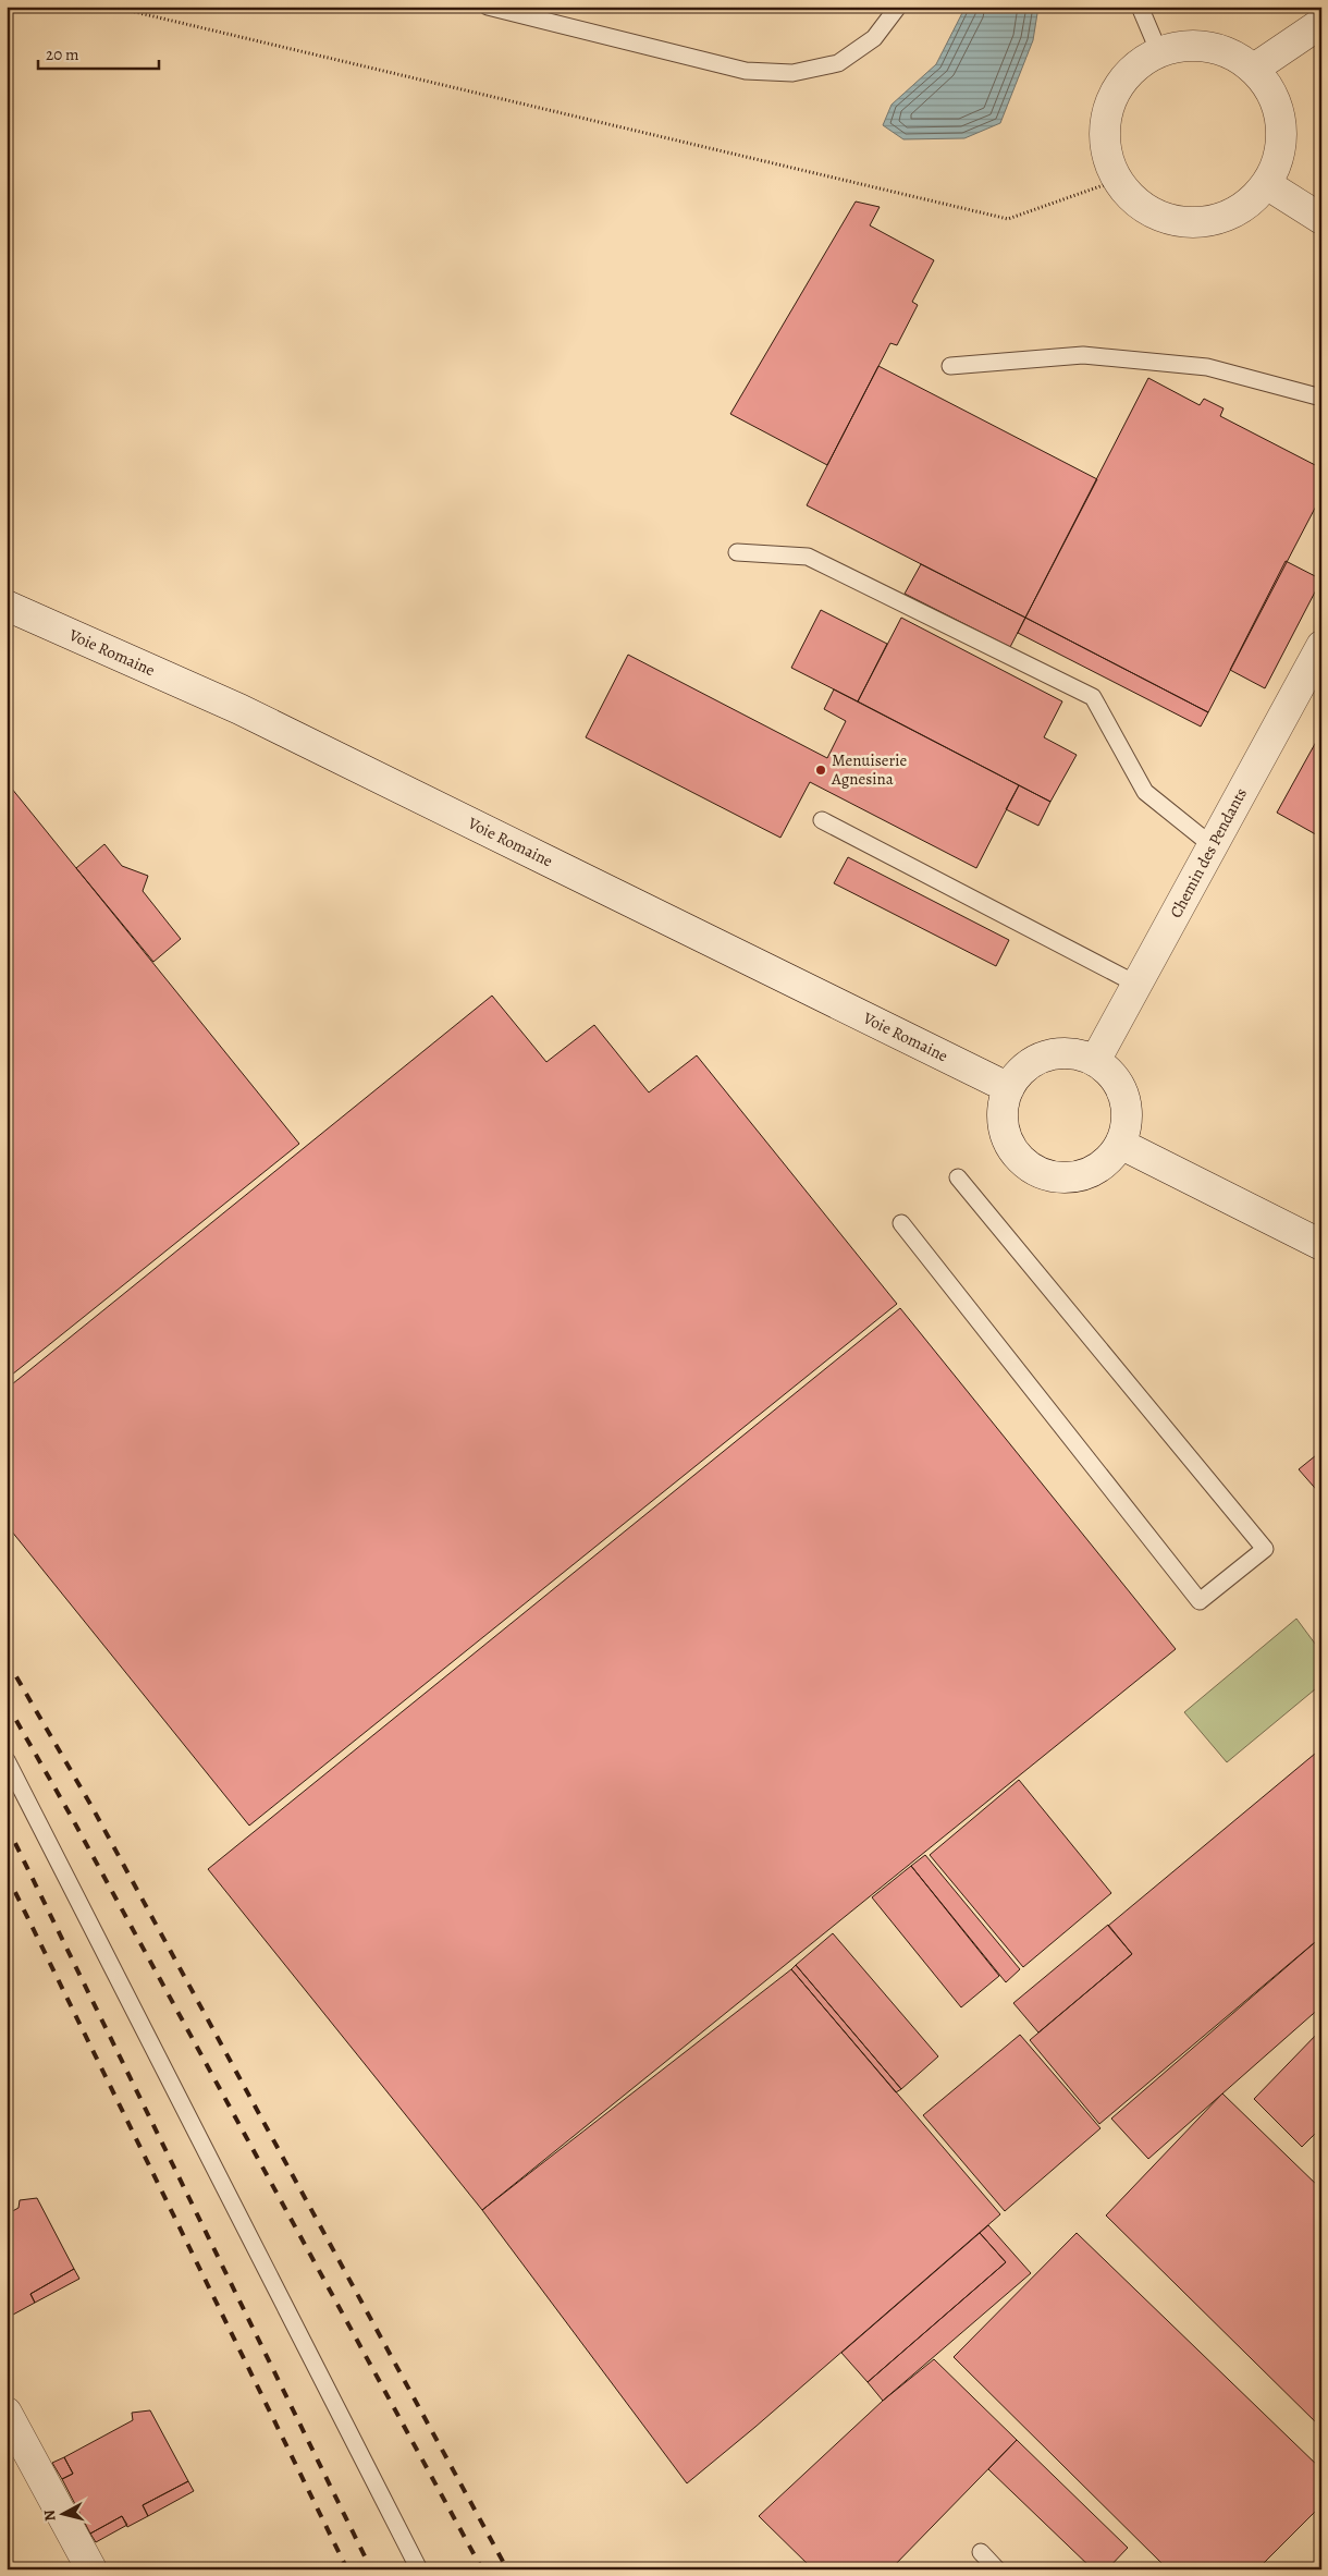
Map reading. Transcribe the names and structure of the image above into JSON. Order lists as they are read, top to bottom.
{
  "streets": {
    "main road": ["Voie Romaine", "Chemin des Pendants"]
  },
  "crossings": [
    ["Voie Romaine", "Chemin des Pendants"]
  ],
  "places": ["Menuiserie Agnesina"],
  "scale_bar": "20 m",
  "north": "left"
}
